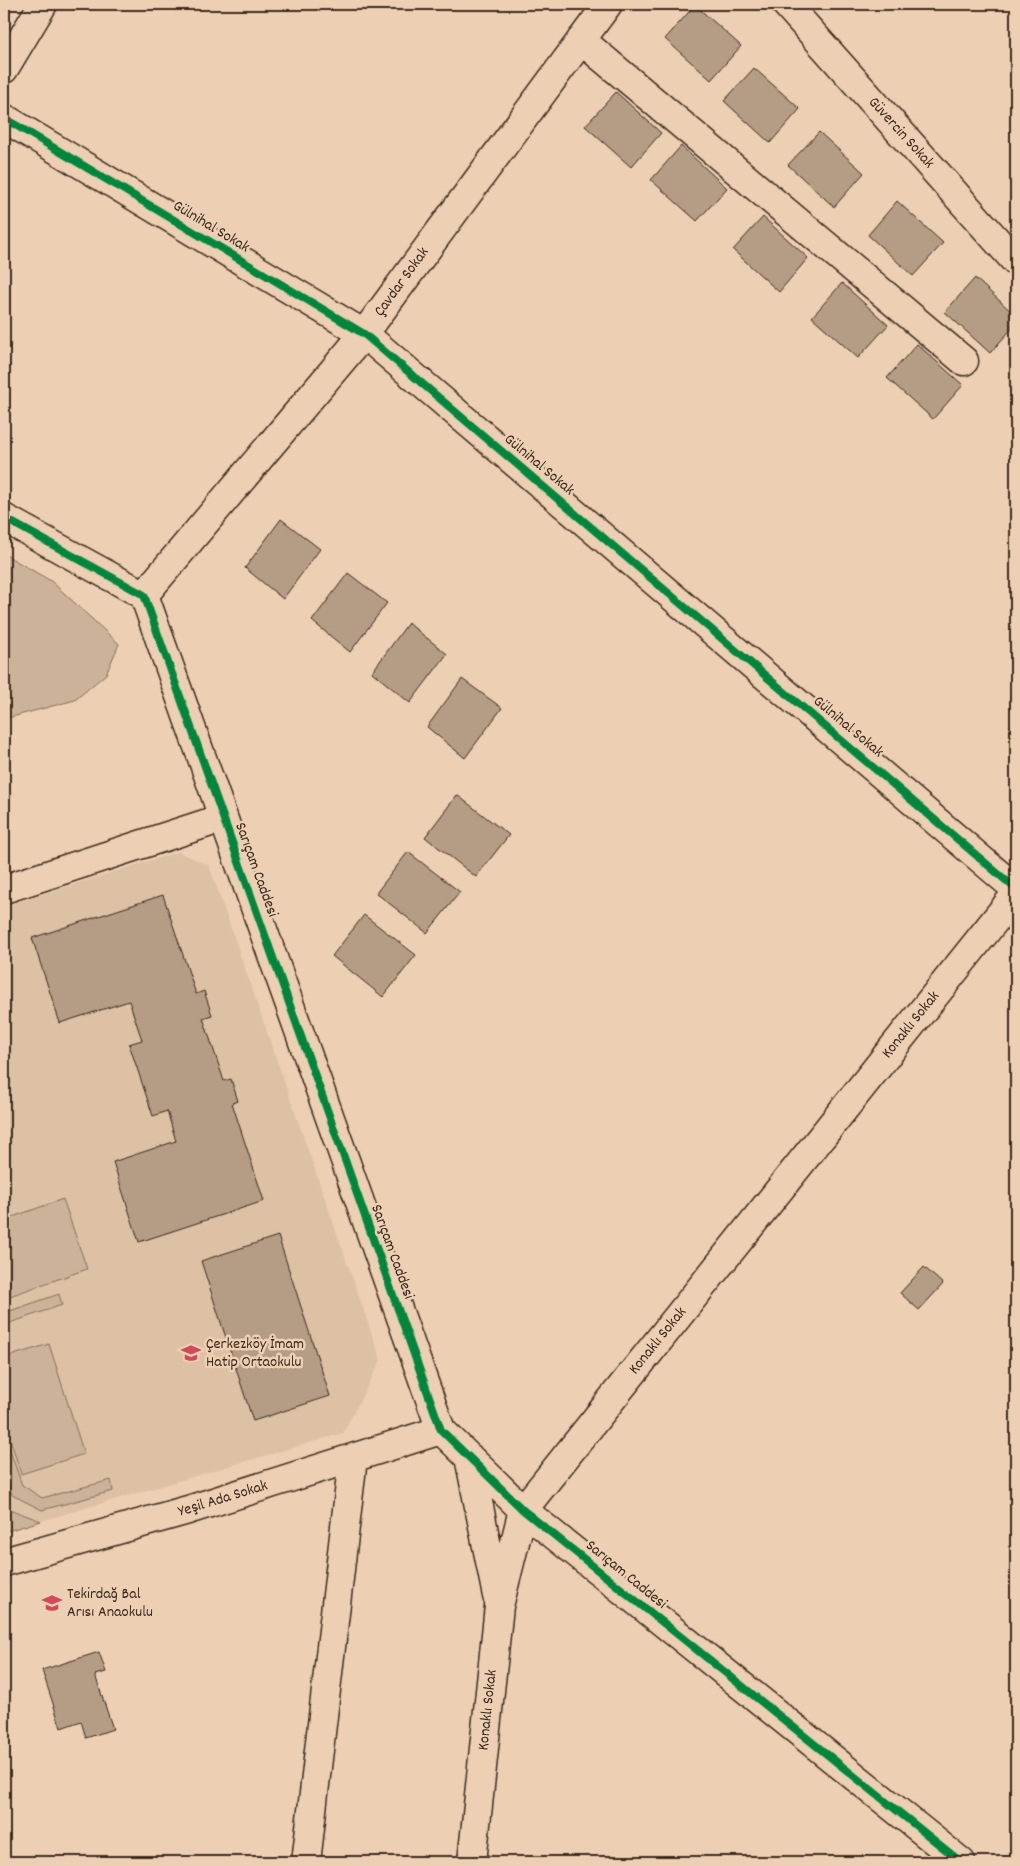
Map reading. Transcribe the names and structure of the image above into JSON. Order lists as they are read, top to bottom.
{
  "streets": {
    "street": [
      "Güvercin Sokak",
      "Gülnihal Sokak",
      "Çavdar Sokak",
      "Sarıçam Caddesi",
      "Konaklı Sokak",
      "Yeşil Ada Sokak"
    ]
  },
  "crossings": [
    ["Gülnihal Sokak", "Çavdar Sokak"],
    ["Çavdar Sokak", "Sarıçam Caddesi"],
    ["Sarıçam Caddesi", "Konaklı Sokak"],
    ["Sarıçam Caddesi", "Yeşil Ada Sokak"]
  ],
  "places": {
    "school or university": ["Çerkezköy İmam Hatip Ortaokulu", "Tekirdağ Bal Arısı Anaokulu"]
  }
}
